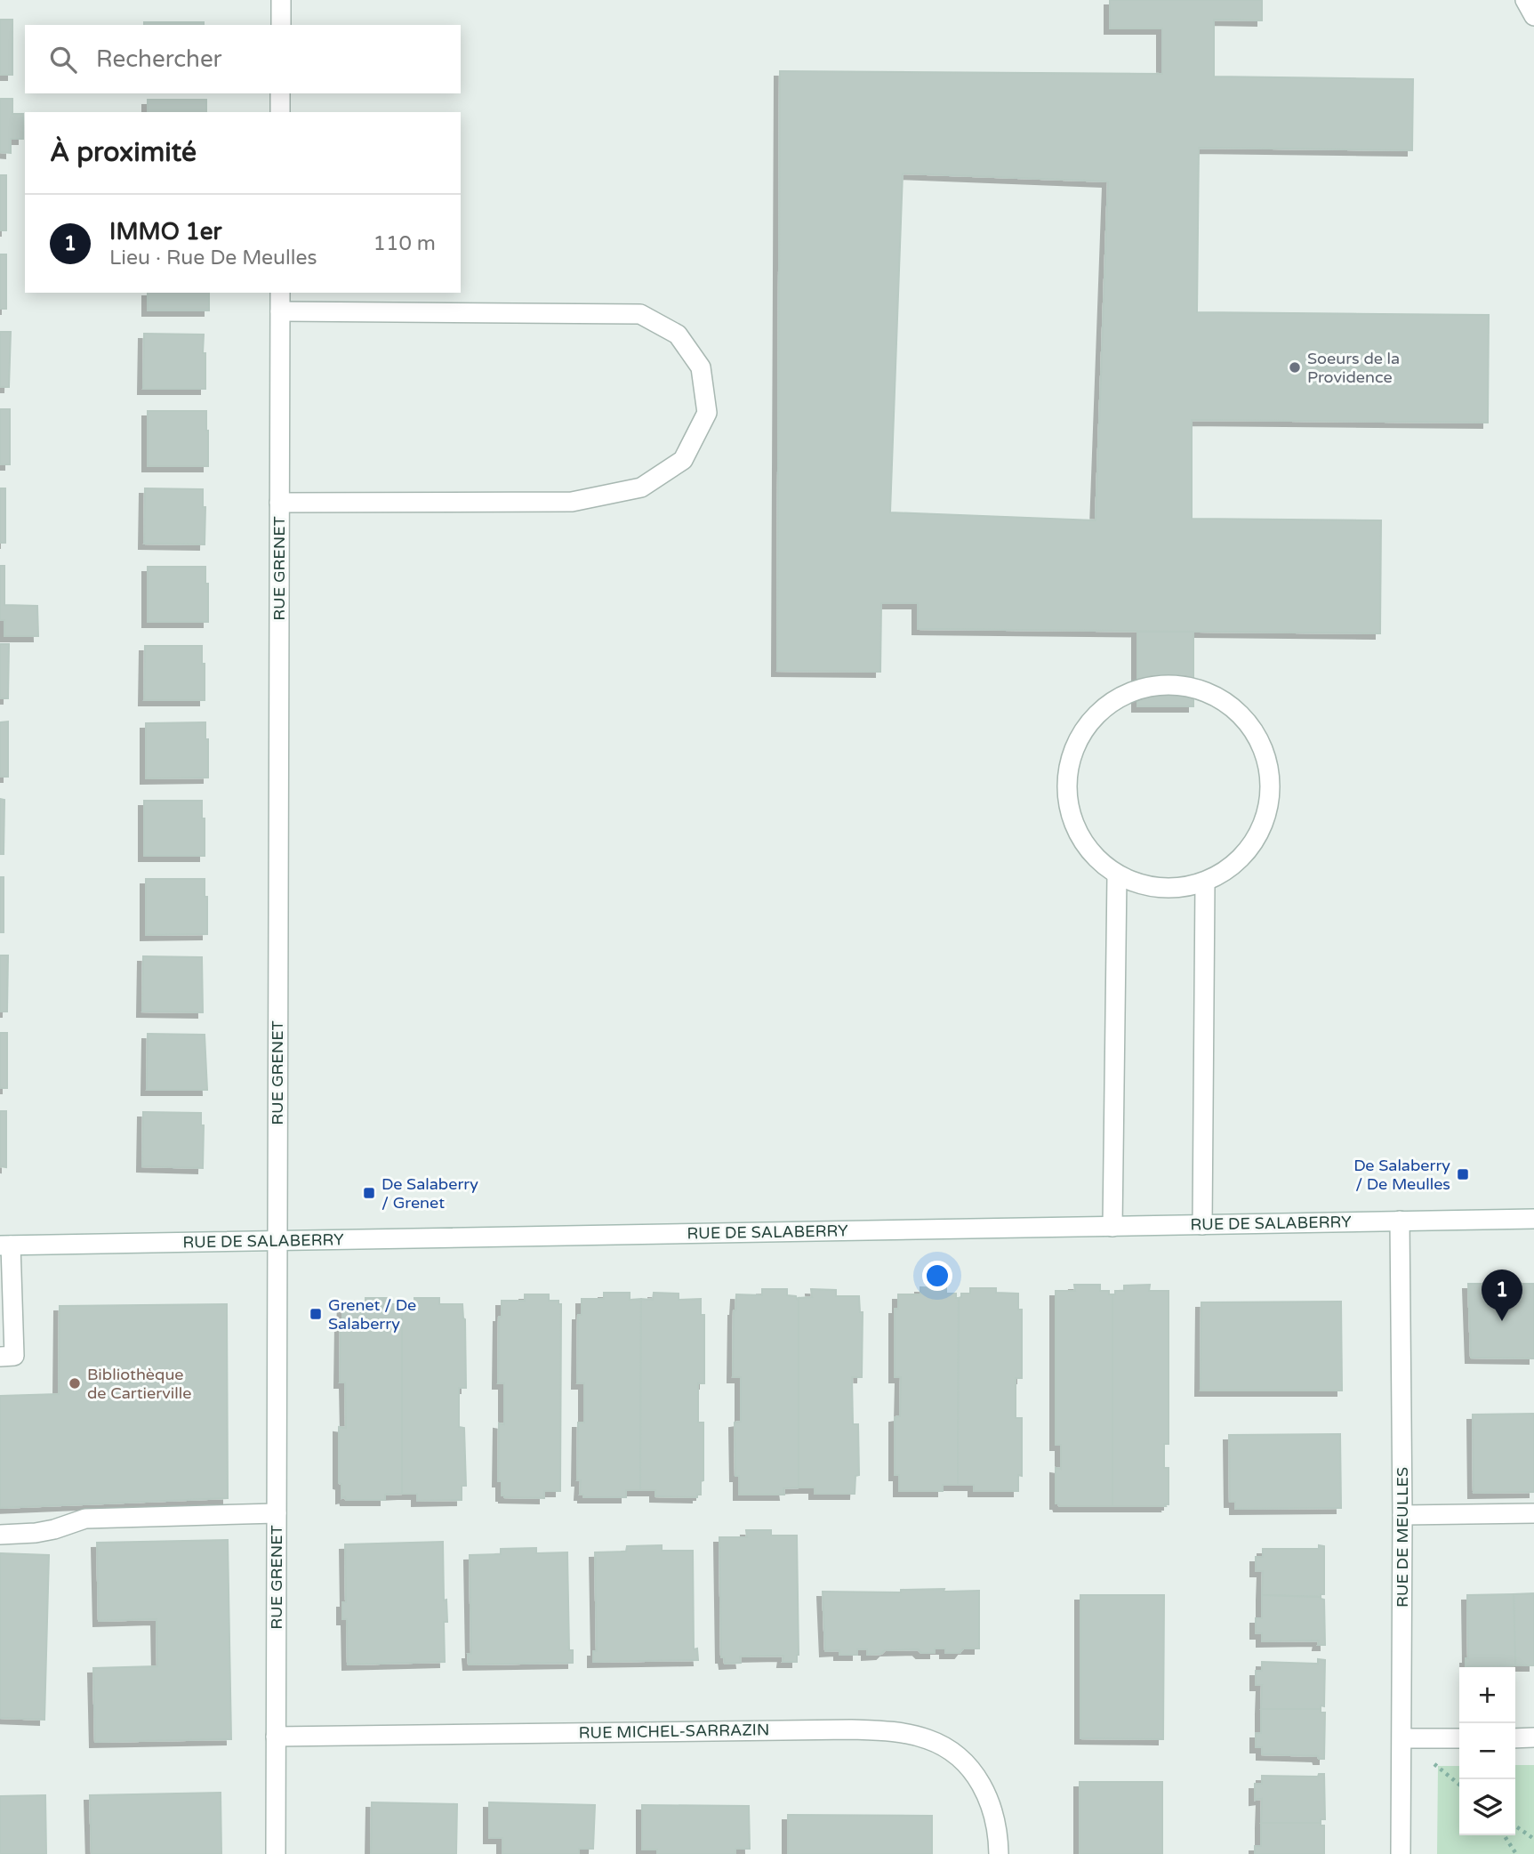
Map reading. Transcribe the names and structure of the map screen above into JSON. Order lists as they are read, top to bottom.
{
  "streets": {
    "street": [
      "RUE GRENET",
      "RUE DE SALABERRY",
      "RUE DE MEULLES",
      "RUE MICHEL-SARRAZIN"
    ]
  },
  "crossings": [
    ["RUE GRENET", "RUE DE SALABERRY"],
    ["RUE GRENET", "RUE MICHEL-SARRAZIN"],
    ["RUE DE SALABERRY", "RUE DE MEULLES"]
  ],
  "places": {
    "other": ["Soeurs de la Providence", "Bibliothèque de Cartierville"],
    "transit": ["De Salaberry / De Meulles", "De Salaberry / Grenet", "Grenet / De Salaberry"]
  },
  "page": {
    "search": "Rechercher",
    "heading": "À proximité",
    "list": [
      {
        "mark": "1",
        "name": "IMMO 1er",
        "note": "Lieu · Rue De Meulles",
        "value": "110 m"
      }
    ],
    "pins": "1",
    "map_buttons": ["+", "−"]
  }
}
